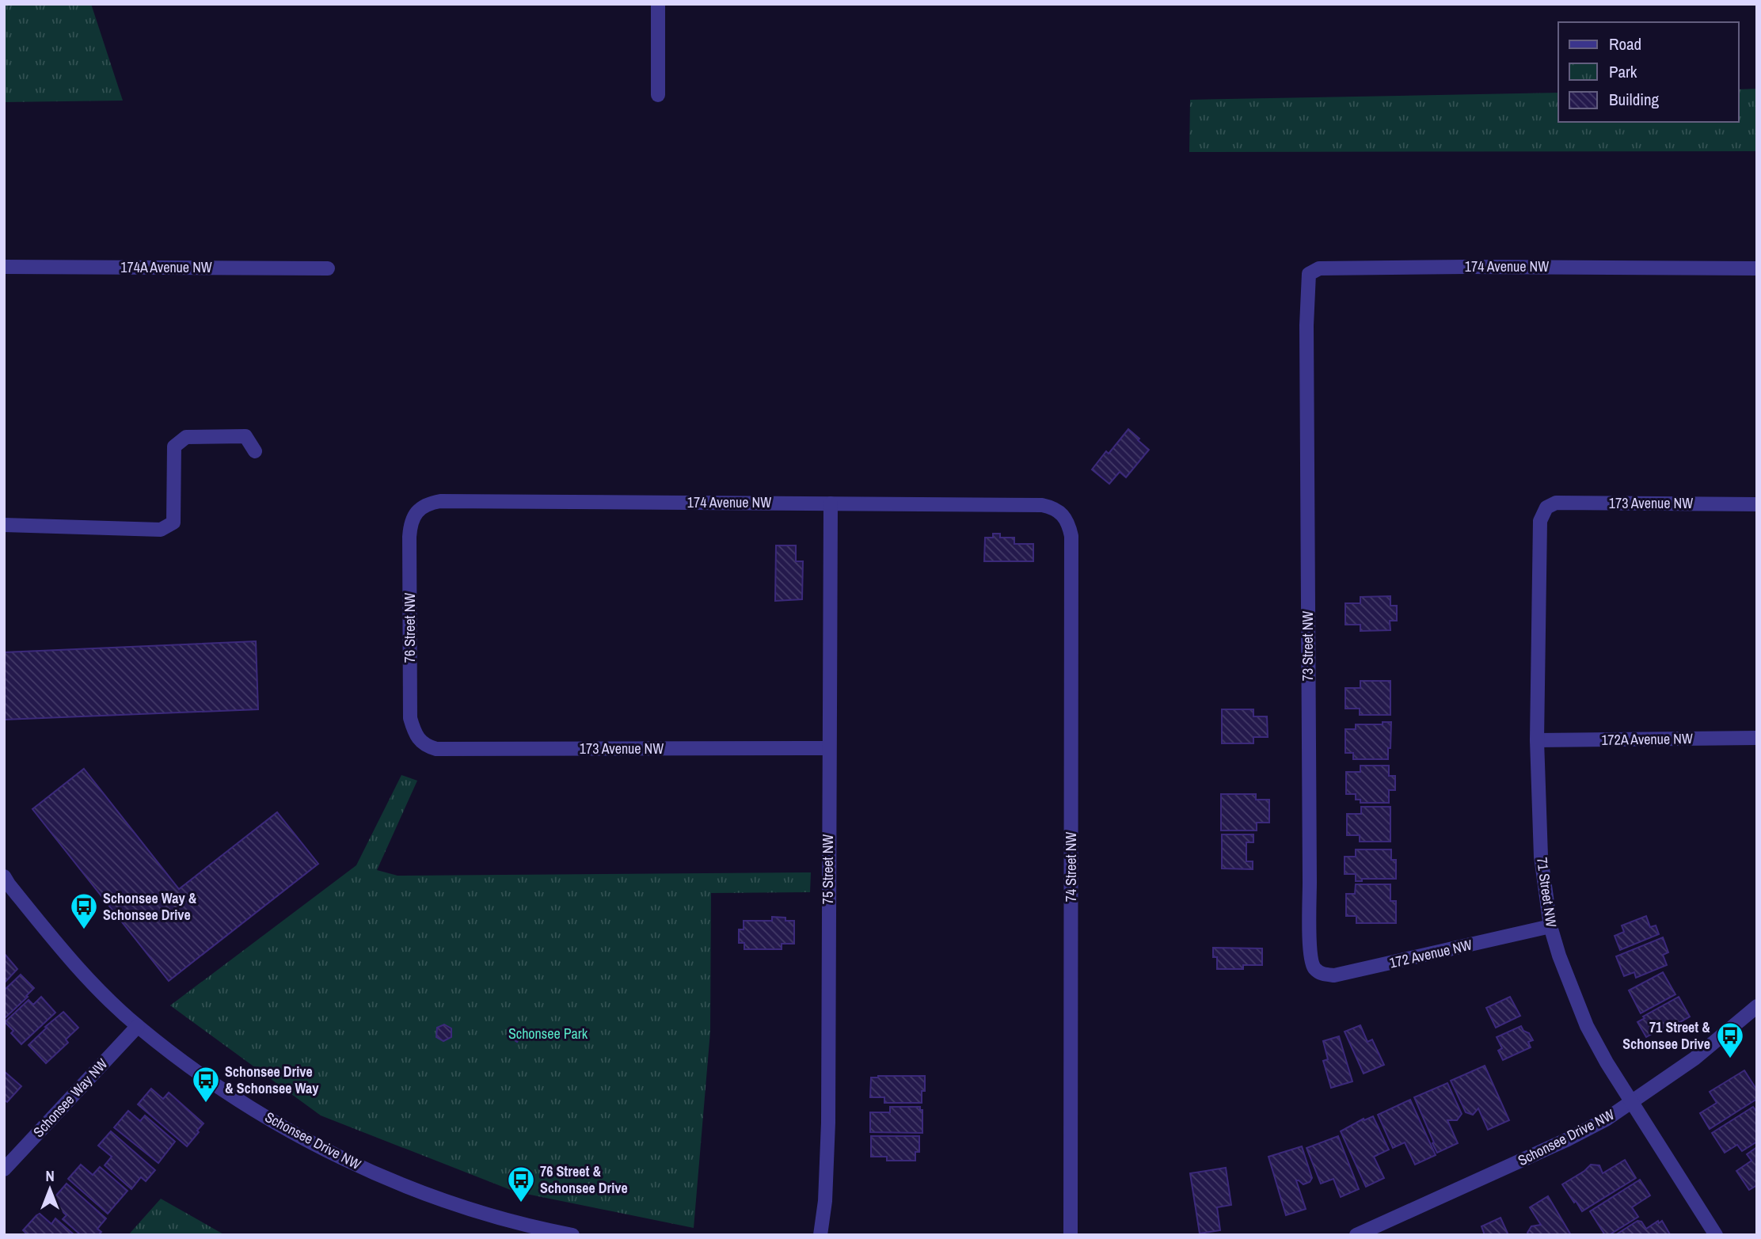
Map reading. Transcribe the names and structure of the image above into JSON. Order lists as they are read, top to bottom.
{
  "streets": {
    "street": [
      "174 Avenue NW",
      "174A Avenue NW",
      "173 Avenue NW",
      "76 Street NW",
      "73 Street NW",
      "172A Avenue NW",
      "74 Street NW",
      "75 Street NW",
      "71 Street NW",
      "172 Avenue NW",
      "Schonsee Way NW",
      "Schonsee Drive NW"
    ]
  },
  "crossings": [
    ["174 Avenue NW", "76 Street NW"],
    ["174 Avenue NW", "73 Street NW"],
    ["174 Avenue NW", "74 Street NW"],
    ["174 Avenue NW", "75 Street NW"],
    ["173 Avenue NW", "76 Street NW"],
    ["173 Avenue NW", "75 Street NW"],
    ["173 Avenue NW", "71 Street NW"],
    ["73 Street NW", "172 Avenue NW"],
    ["172A Avenue NW", "71 Street NW"],
    ["71 Street NW", "172 Avenue NW"],
    ["71 Street NW", "Schonsee Drive NW"],
    ["Schonsee Way NW", "Schonsee Drive NW"]
  ],
  "parks": ["Schonsee Park"],
  "places": {
    "bus stop": [
      "Schonsee Way & Schonsee Drive",
      "71 Street & Schonsee Drive",
      "Schonsee Drive & Schonsee Way",
      "76 Street & Schonsee Drive"
    ]
  },
  "legend": ["Road", "Park", "Building"],
  "north": "top"
}
